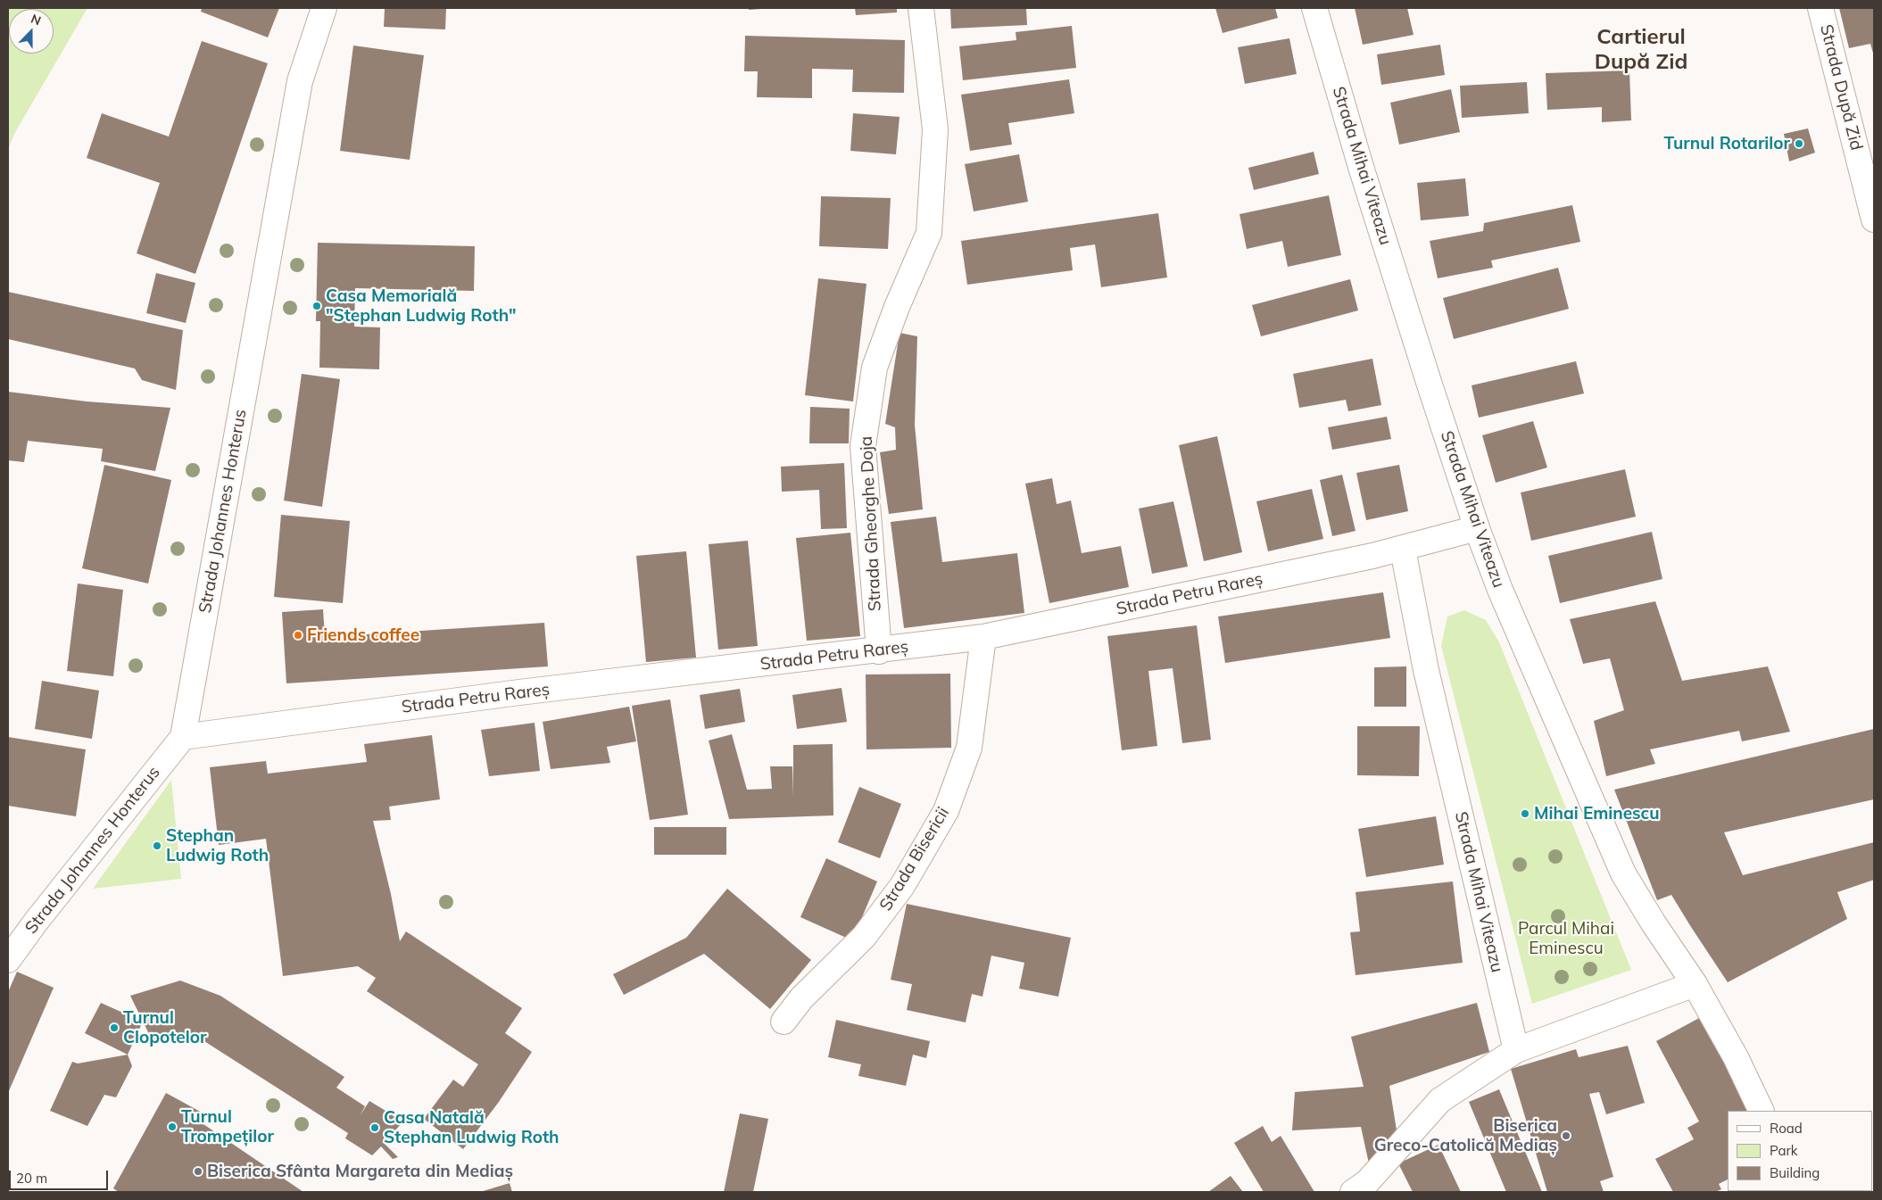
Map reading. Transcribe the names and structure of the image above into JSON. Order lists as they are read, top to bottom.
{
  "streets": {
    "street": [
      "Strada După Zid",
      "Strada Mihai Viteazu",
      "Strada Johannes Honterus",
      "Strada Gheorghe Doja",
      "Strada Petru Rareș",
      "Strada Bisericii"
    ]
  },
  "crossings": [
    ["Strada Mihai Viteazu", "Strada Petru Rareș"],
    ["Strada Johannes Honterus", "Strada Petru Rareș"],
    ["Strada Gheorghe Doja", "Strada Petru Rareș"],
    ["Strada Petru Rareș", "Strada Bisericii"]
  ],
  "districts": ["Cartierul După Zid"],
  "parks": ["Parcul Mihai Eminescu"],
  "places": [
    "Turnul Rotarilor",
    "Casa Memorială \"Stephan Ludwig Roth\"",
    "Friends coffee",
    "Mihai Eminescu",
    "Stephan Ludwig Roth",
    "Turnul Clopotelor",
    "Turnul Trompeților",
    "Casa Natală Stephan Ludwig Roth",
    "Biserica Greco-Catolică Mediaș",
    "Biserica Sfânta Margareta din Mediaș"
  ],
  "legend": ["Road", "Park", "Building"],
  "scale_bar": "20 m",
  "north": "top"
}
